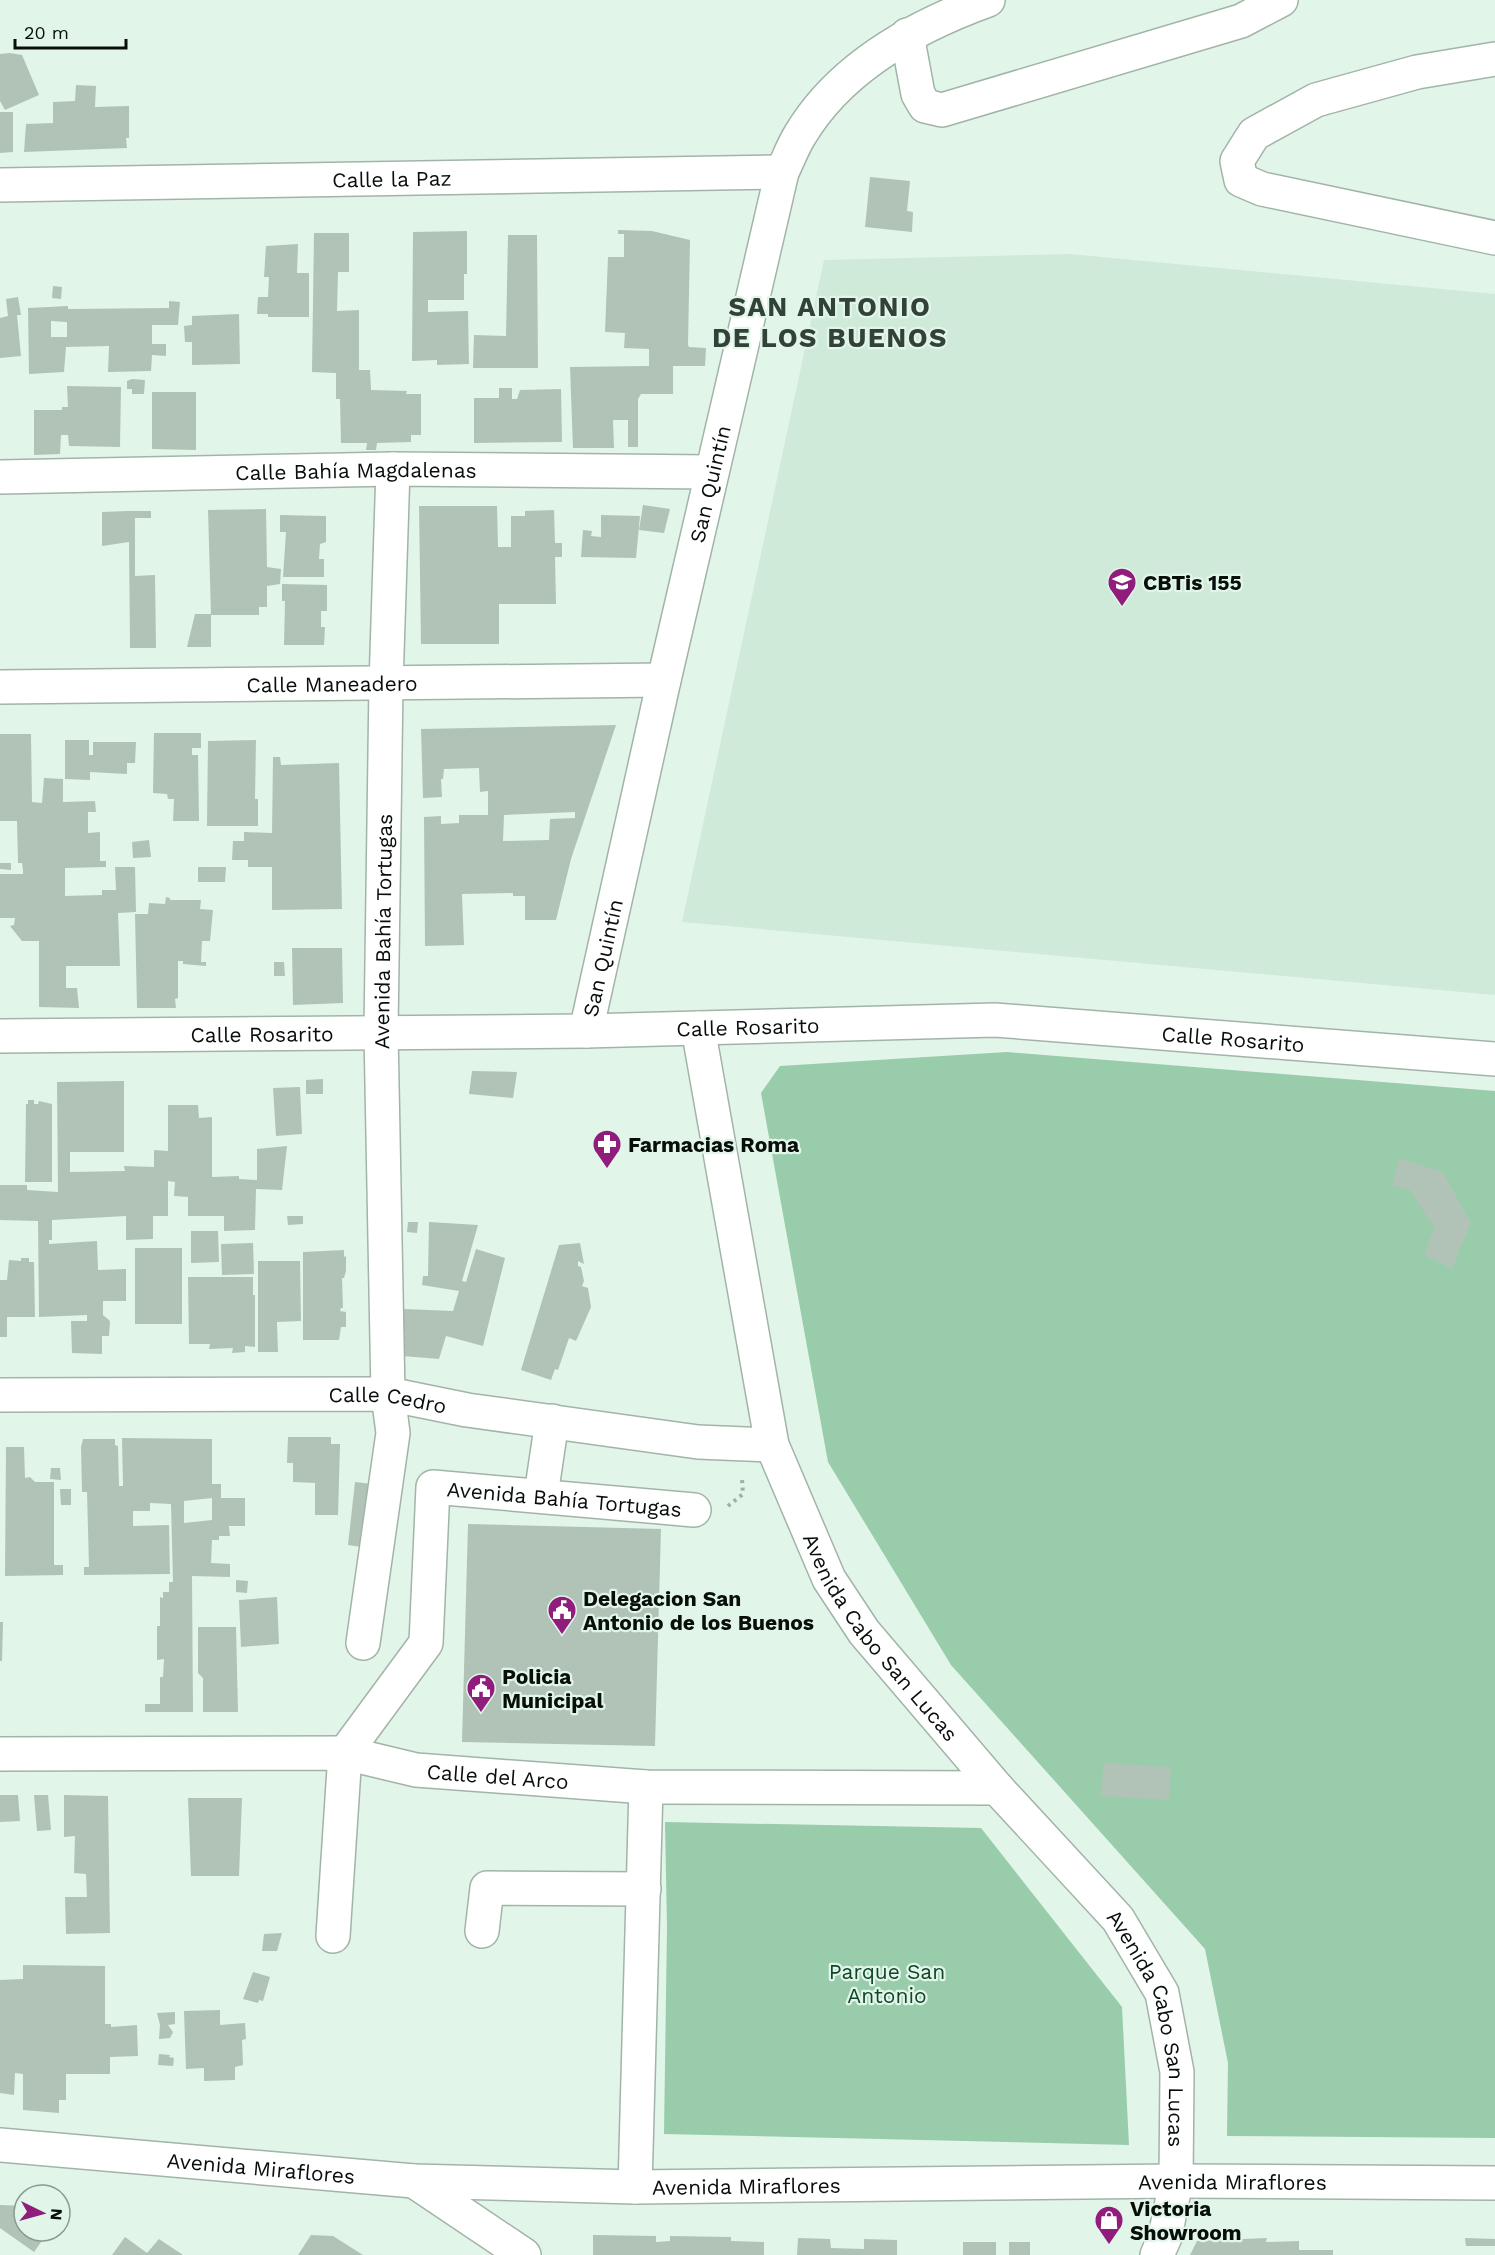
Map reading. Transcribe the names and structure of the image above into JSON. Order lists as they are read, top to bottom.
{
  "streets": {
    "street": [
      "Calle la Paz",
      "Calle Bahía Magdalenas",
      "San Quintín",
      "Calle Maneadero",
      "Avenida Bahía Tortugas",
      "Calle Rosarito",
      "Calle Cedro",
      "Avenida Cabo San Lucas",
      "Calle del Arco",
      "Avenida Miraflores"
    ]
  },
  "crossings": [
    ["Calle la Paz", "San Quintín"],
    ["Calle Bahía Magdalenas", "San Quintín"],
    ["Calle Bahía Magdalenas", "Avenida Bahía Tortugas"],
    ["San Quintín", "Calle Maneadero"],
    ["San Quintín", "Calle Rosarito"],
    ["Calle Maneadero", "Avenida Bahía Tortugas"],
    ["Avenida Bahía Tortugas", "Calle Rosarito"],
    ["Avenida Bahía Tortugas", "Calle Cedro"],
    ["Avenida Bahía Tortugas", "Calle del Arco"],
    ["Calle Rosarito", "Avenida Cabo San Lucas"],
    ["Calle Cedro", "Avenida Cabo San Lucas"],
    ["Avenida Cabo San Lucas", "Calle del Arco"],
    ["Avenida Cabo San Lucas", "Avenida Miraflores"]
  ],
  "districts": ["SAN ANTONIO DE LOS BUENOS"],
  "parks": ["Parque San Antonio"],
  "places": {
    "school or university": ["CBTis 155"],
    "pharmacy": ["Farmacias Roma"],
    "public building": ["Delegacion San Antonio de los Buenos", "Policia Municipal"],
    "shop": ["Victoria Showroom"]
  },
  "scale_bar": "20 m",
  "north": "right"
}
